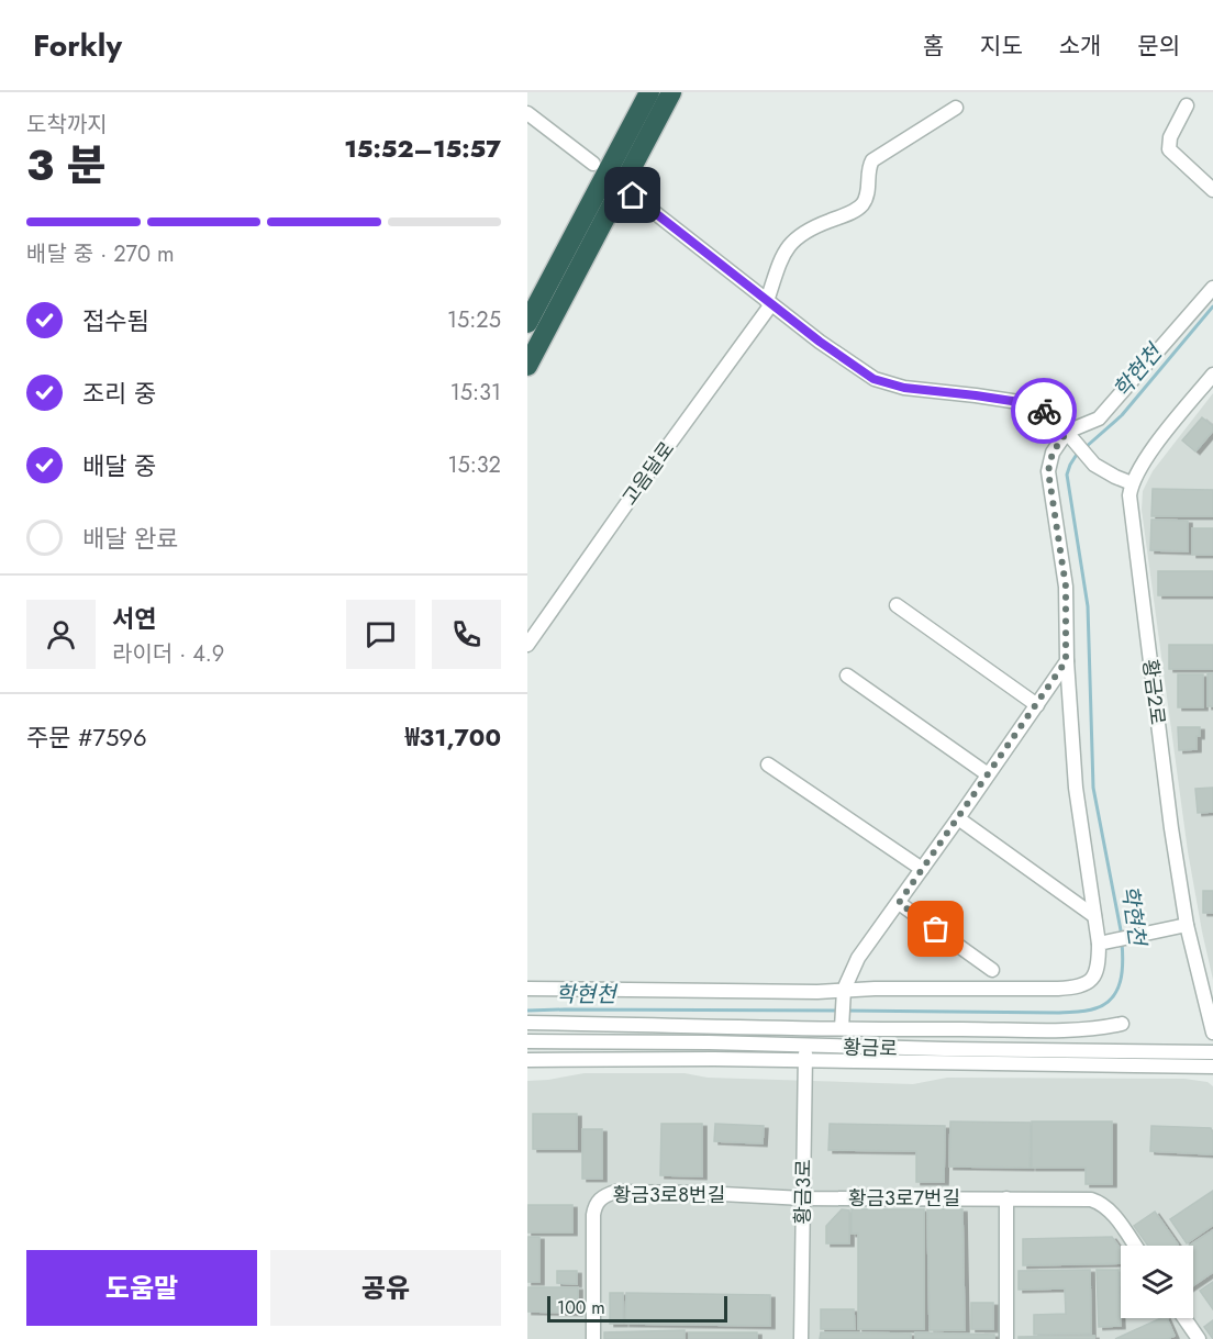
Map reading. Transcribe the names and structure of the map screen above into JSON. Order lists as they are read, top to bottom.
{
  "streets": {
    "street": [
      "고음달로",
      "황금2로",
      "황금로",
      "황금3로",
      "황금3로8번길",
      "황금3로7번길"
    ]
  },
  "crossings": [
    ["황금로", "황금3로"],
    ["황금3로", "황금3로8번길"],
    ["황금3로", "황금3로7번길"],
    ["황금3로8번길", "황금3로7번길"]
  ],
  "water": ["학현천"],
  "scale_bar": "100 m",
  "page": {
    "header": "Forkly",
    "nav": [
      "홈",
      "지도",
      "소개",
      "문의"
    ],
    "heading": ["3 분", "도착까지", "15:52–15:57"],
    "panel": [
      "서연",
      "라이더 · 4.9",
      "주문 #7596",
      "₩31,700"
    ],
    "bar": "배달 중 · 270 m",
    "list": [
      ["접수됨", "15:25"],
      ["조리 중", "15:31"],
      ["배달 중", "15:32"],
      "배달 완료"
    ],
    "buttons": ["도움말", "공유"],
    "scale": "100 m"
  }
}
